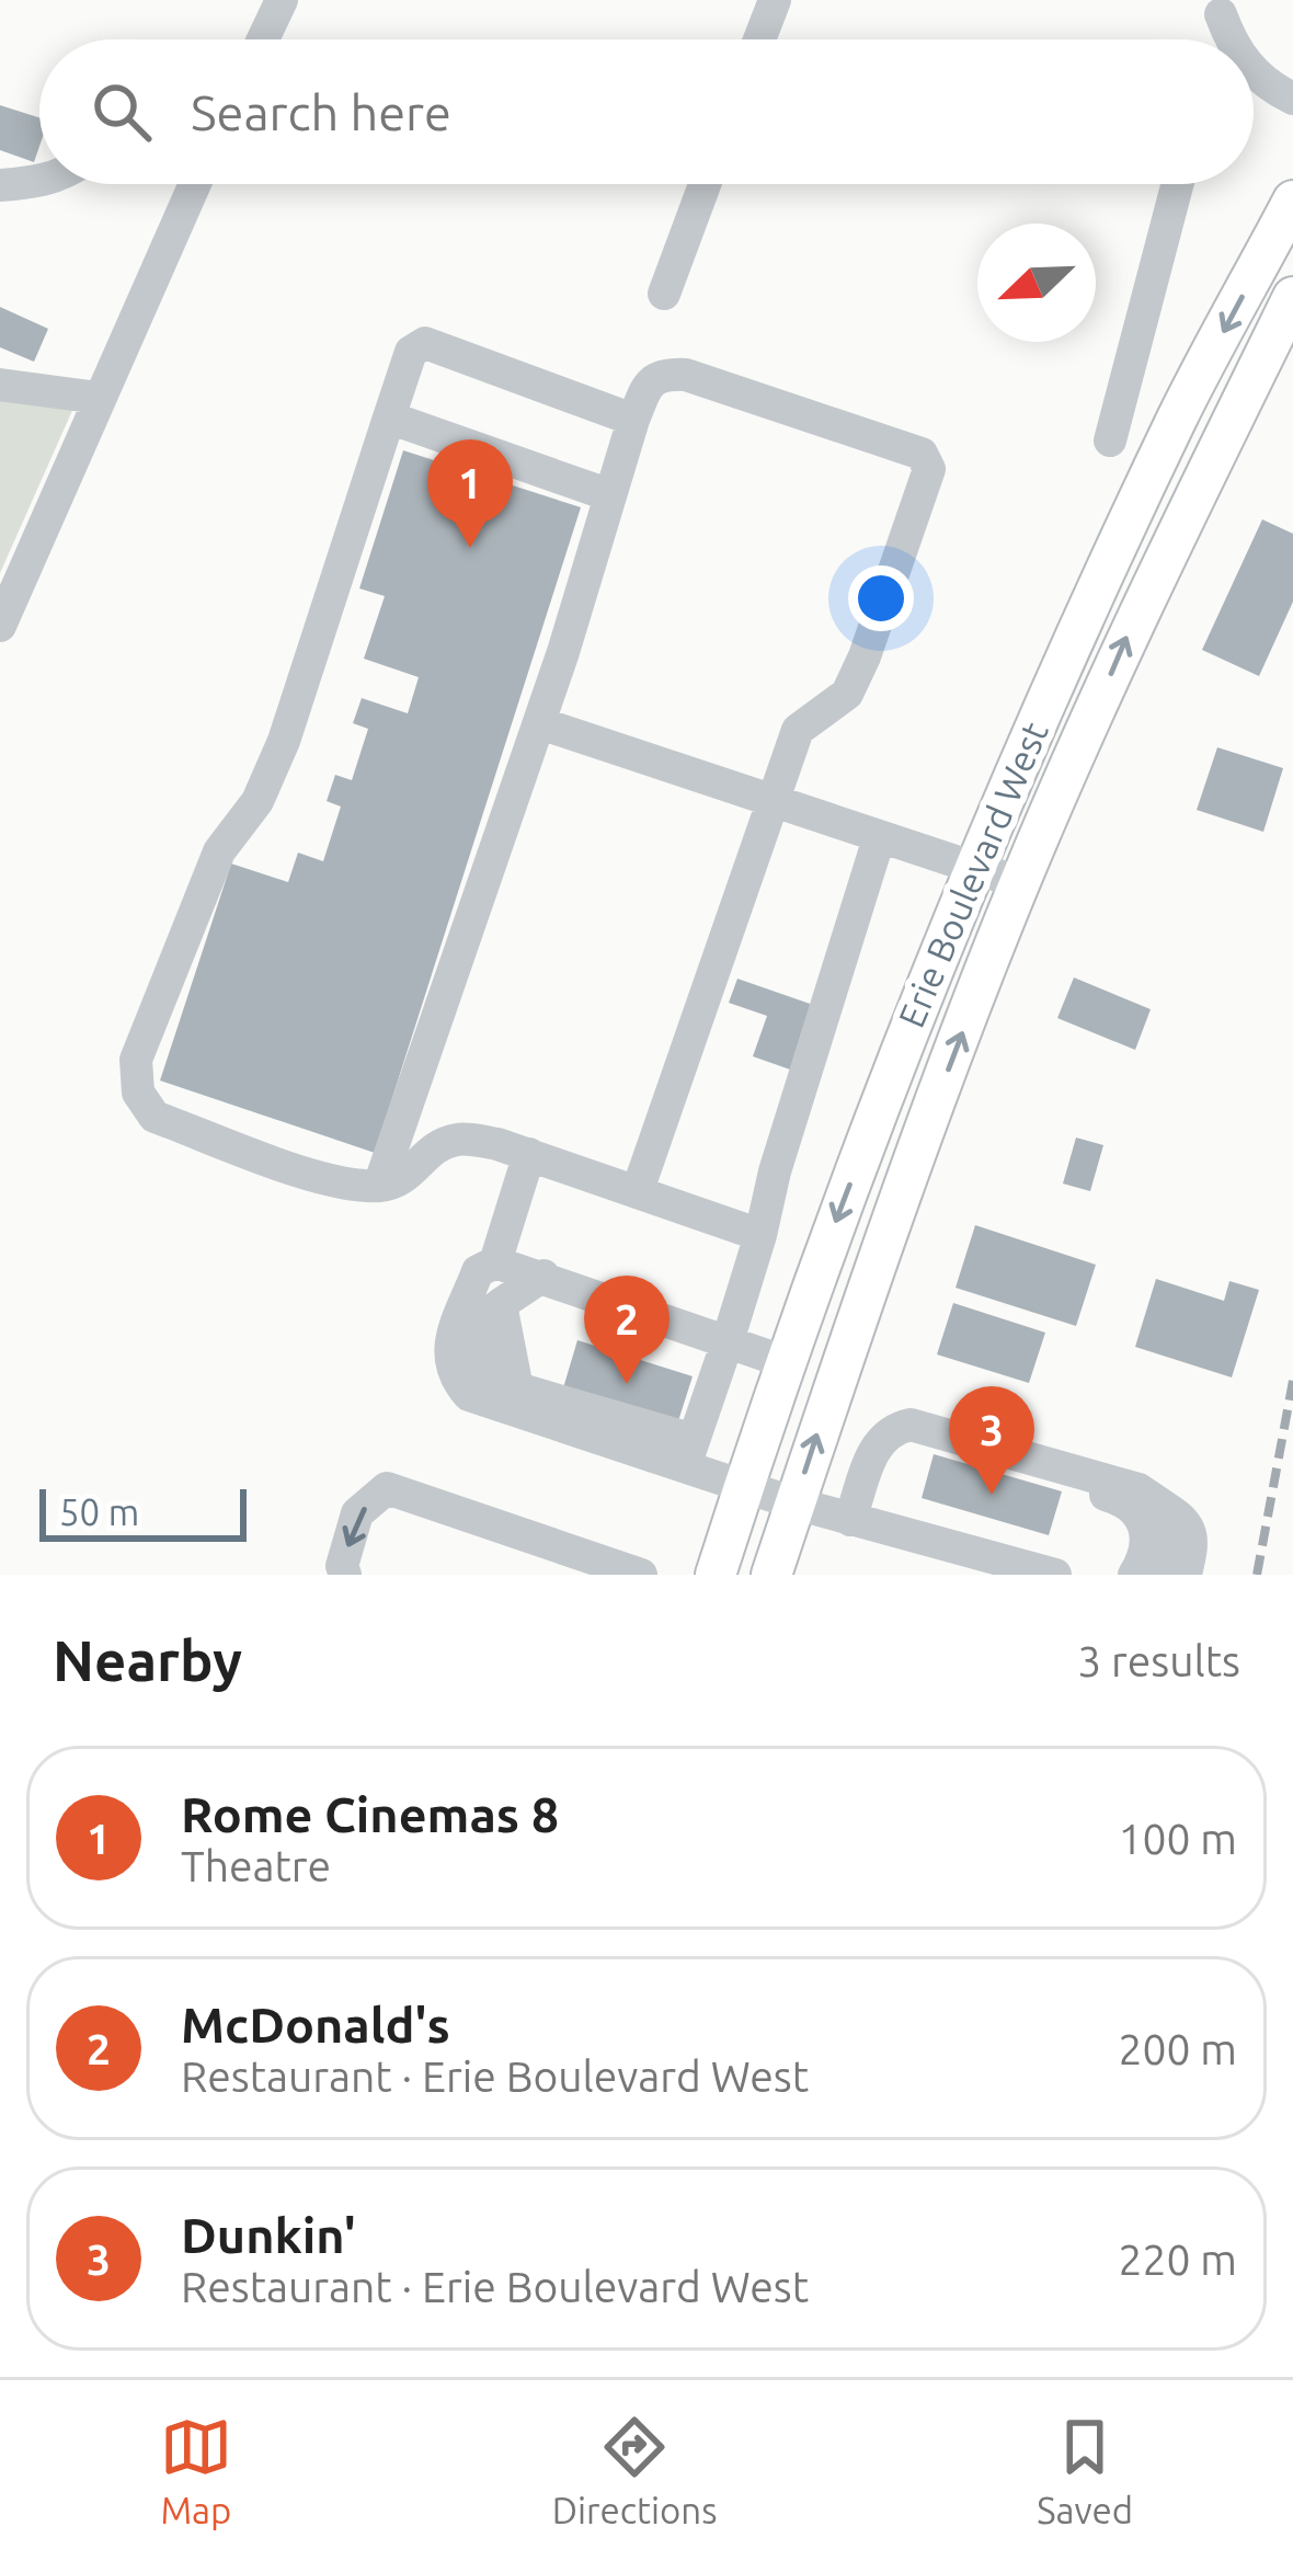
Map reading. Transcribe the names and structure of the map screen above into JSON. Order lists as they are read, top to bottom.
{
  "streets": {
    "main road": ["Erie Boulevard West"]
  },
  "scale_bar": "50 m",
  "north": "bottom left",
  "page": {
    "search": "Search here",
    "pins": ["1", "2", "3"],
    "scale": "50 m",
    "heading": ["Nearby", "3 results"],
    "list": [
      {
        "mark": "1",
        "name": "Rome Cinemas 8",
        "note": "Theatre",
        "value": "100 m"
      },
      {
        "mark": "2",
        "name": "McDonald's",
        "note": "Restaurant · Erie Boulevard West",
        "value": "200 m"
      },
      {
        "mark": "3",
        "name": "Dunkin'",
        "note": "Restaurant · Erie Boulevard West",
        "value": "220 m"
      }
    ],
    "nav": ["Map", "Directions", "Saved"]
  }
}
